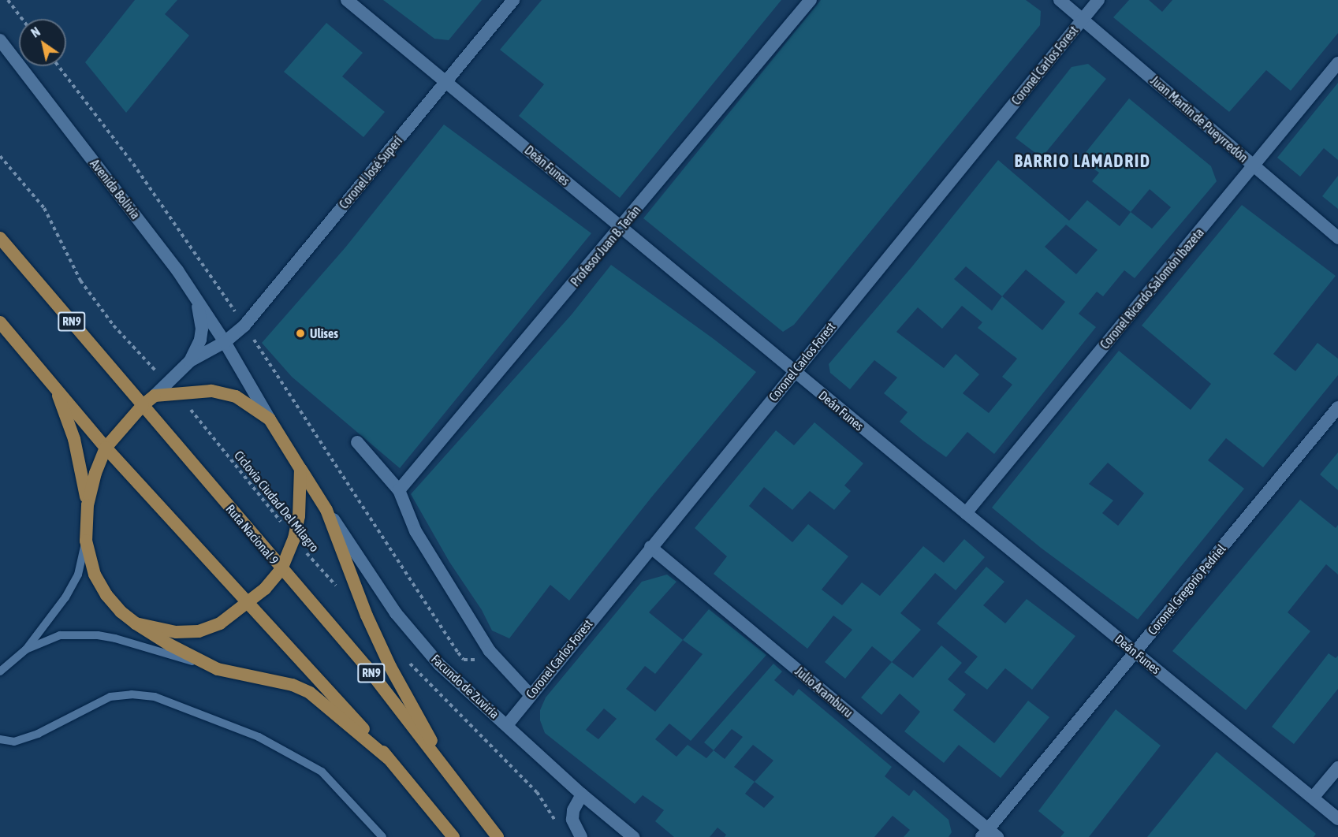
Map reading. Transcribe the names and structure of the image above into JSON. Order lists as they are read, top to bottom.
{
  "streets": {
    "main road": ["RN9", "Ruta Nacional 9"],
    "street": [
      "Coronel Carlos Forest",
      "Juan Martín de Pueyrredón",
      "Deán Funes",
      "Coronel José Superí",
      "Avenida Bolivia",
      "Profesor Juan B. Terán",
      "Coronel Ricardo Salomón Ibazeta",
      "Coronel Gregorio Pedriel",
      "Facundo de Zuviría",
      "Julio Aramburu"
    ],
    "path": ["Ciclovia Ciudad Del Milagro"]
  },
  "crossings": [
    ["Coronel Carlos Forest", "Juan Martín de Pueyrredón"],
    ["Coronel Carlos Forest", "Deán Funes"],
    ["Coronel Carlos Forest", "Facundo de Zuviría"],
    ["Coronel Carlos Forest", "Julio Aramburu"],
    ["Juan Martín de Pueyrredón", "Coronel Ricardo Salomón Ibazeta"],
    ["Deán Funes", "Coronel José Superí"],
    ["Deán Funes", "Profesor Juan B. Terán"],
    ["Deán Funes", "Coronel Ricardo Salomón Ibazeta"],
    ["Deán Funes", "Coronel Gregorio Pedriel"],
    ["Coronel José Superí", "Avenida Bolivia"],
    ["Coronel Gregorio Pedriel", "Julio Aramburu"]
  ],
  "districts": ["BARRIO LAMADRID"],
  "places": ["Ulises"],
  "north": "top left"
}
